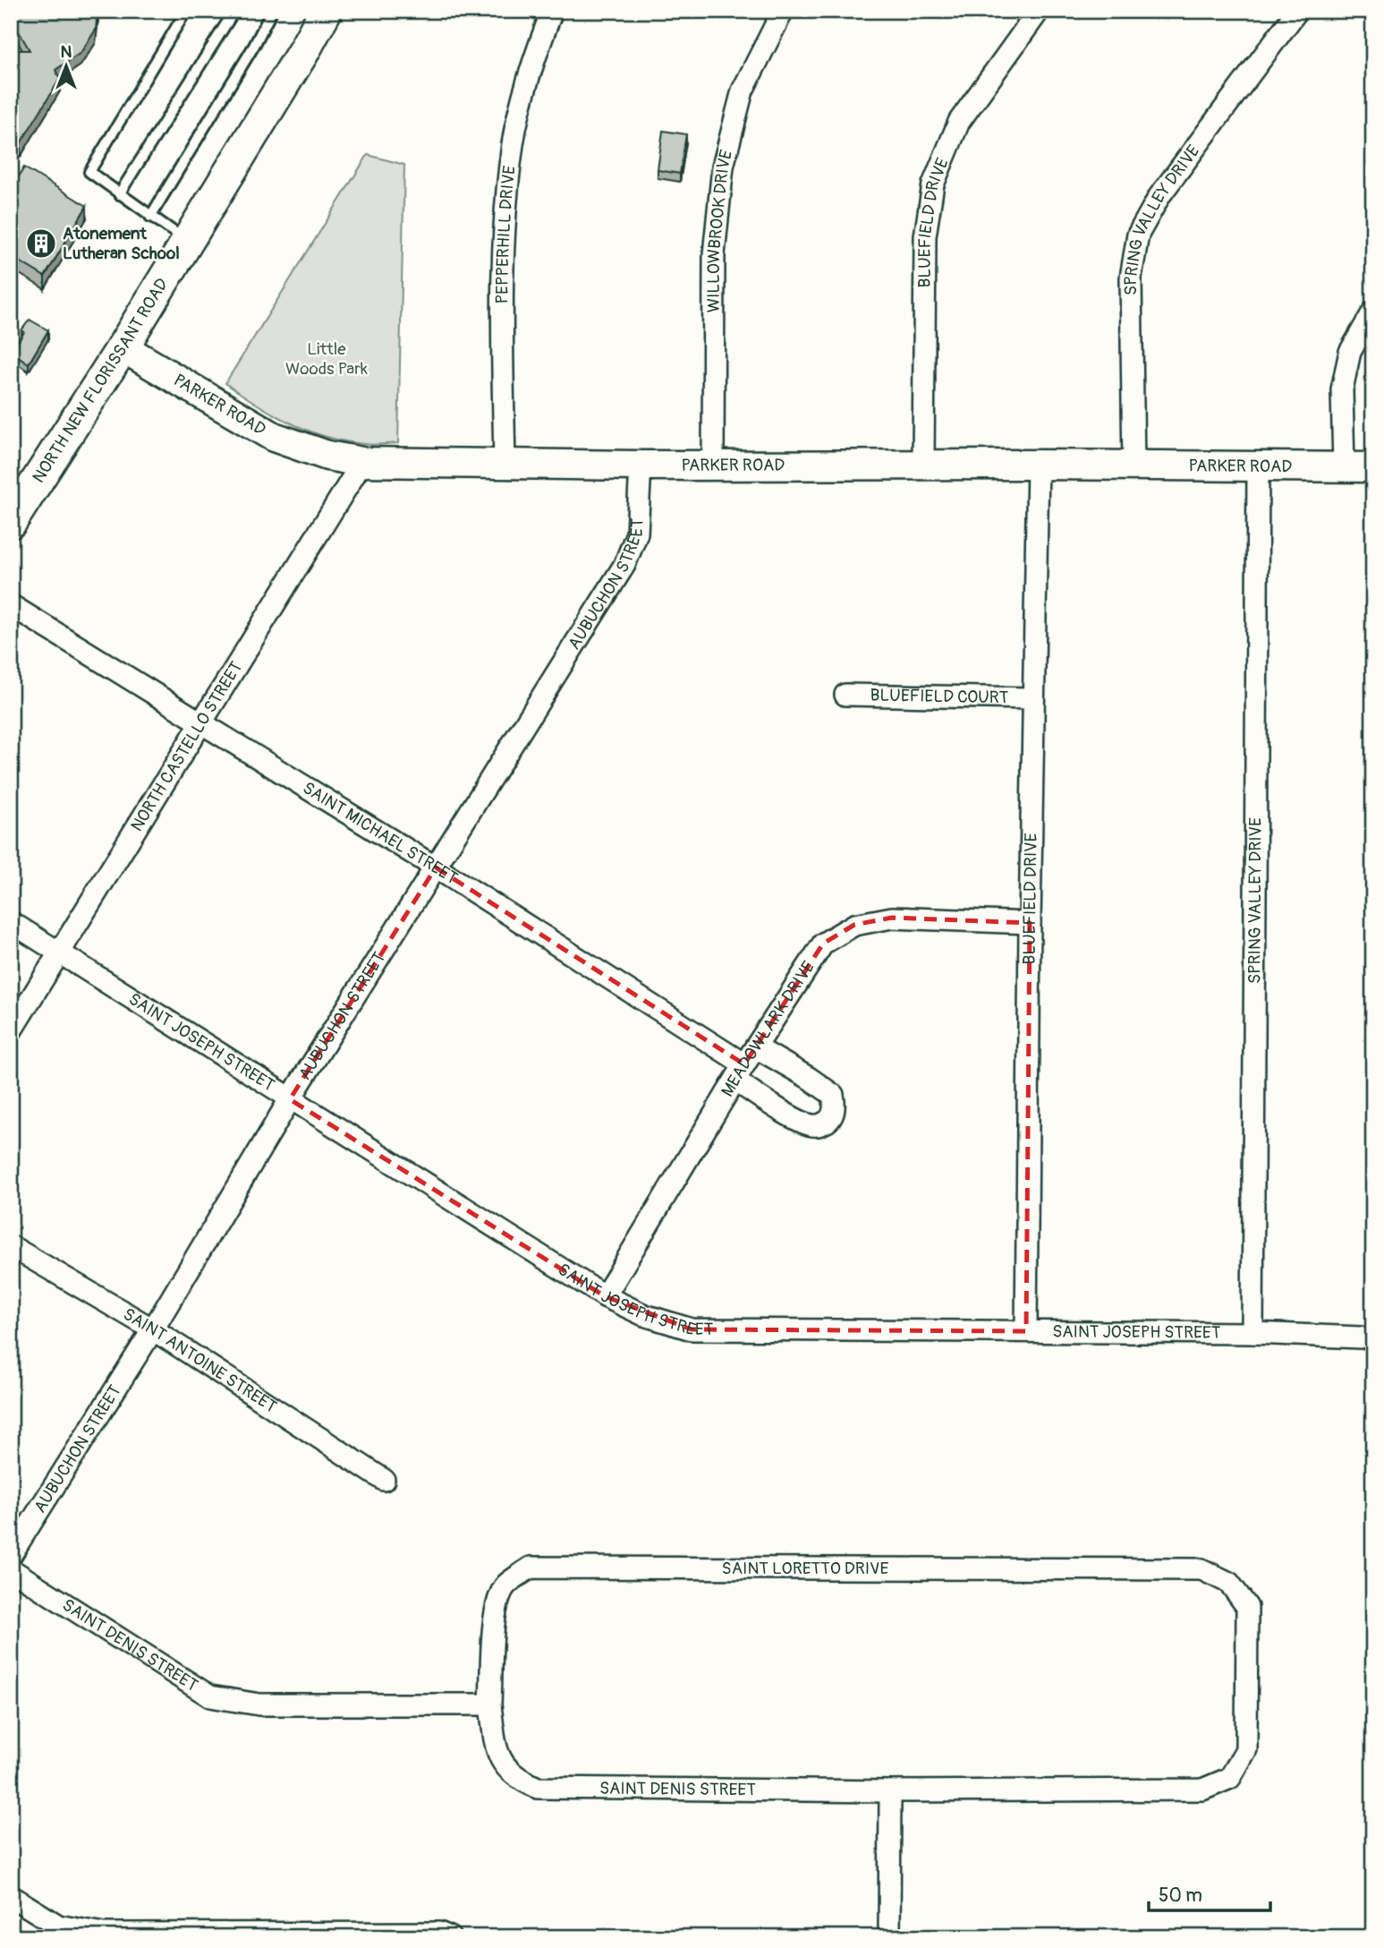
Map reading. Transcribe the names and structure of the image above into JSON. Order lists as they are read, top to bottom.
{
  "streets": {
    "main road": ["NORTH NEW FLORISSANT ROAD", "PARKER ROAD"],
    "street": [
      "SPRING VALLEY DRIVE",
      "BLUEFIELD DRIVE",
      "WILLOWBROOK DRIVE",
      "PEPPERHILL DRIVE",
      "AUBUCHON STREET",
      "BLUEFIELD COURT",
      "NORTH CASTELLO STREET",
      "SAINT MICHAEL STREET",
      "MEADOWLARK DRIVE",
      "SAINT JOSEPH STREET",
      "SAINT ANTOINE STREET",
      "SAINT LORETTO DRIVE",
      "SAINT DENIS STREET"
    ]
  },
  "crossings": [
    ["SPRING VALLEY DRIVE", "PARKER ROAD"],
    ["SPRING VALLEY DRIVE", "SAINT JOSEPH STREET"],
    ["BLUEFIELD DRIVE", "PARKER ROAD"],
    ["BLUEFIELD DRIVE", "BLUEFIELD COURT"],
    ["BLUEFIELD DRIVE", "MEADOWLARK DRIVE"],
    ["BLUEFIELD DRIVE", "SAINT JOSEPH STREET"],
    ["WILLOWBROOK DRIVE", "PARKER ROAD"],
    ["PEPPERHILL DRIVE", "PARKER ROAD"],
    ["NORTH NEW FLORISSANT ROAD", "PARKER ROAD"],
    ["PARKER ROAD", "AUBUCHON STREET"],
    ["PARKER ROAD", "NORTH CASTELLO STREET"],
    ["AUBUCHON STREET", "SAINT MICHAEL STREET"],
    ["AUBUCHON STREET", "SAINT JOSEPH STREET"],
    ["AUBUCHON STREET", "SAINT ANTOINE STREET"],
    ["NORTH CASTELLO STREET", "SAINT MICHAEL STREET"],
    ["NORTH CASTELLO STREET", "SAINT JOSEPH STREET"],
    ["SAINT MICHAEL STREET", "MEADOWLARK DRIVE"],
    ["MEADOWLARK DRIVE", "SAINT JOSEPH STREET"],
    ["SAINT LORETTO DRIVE", "SAINT DENIS STREET"]
  ],
  "parks": ["Little Woods Park"],
  "places": {
    "building": ["Atonement Lutheran School"]
  },
  "scale_bar": "50 m",
  "north": "top"
}
